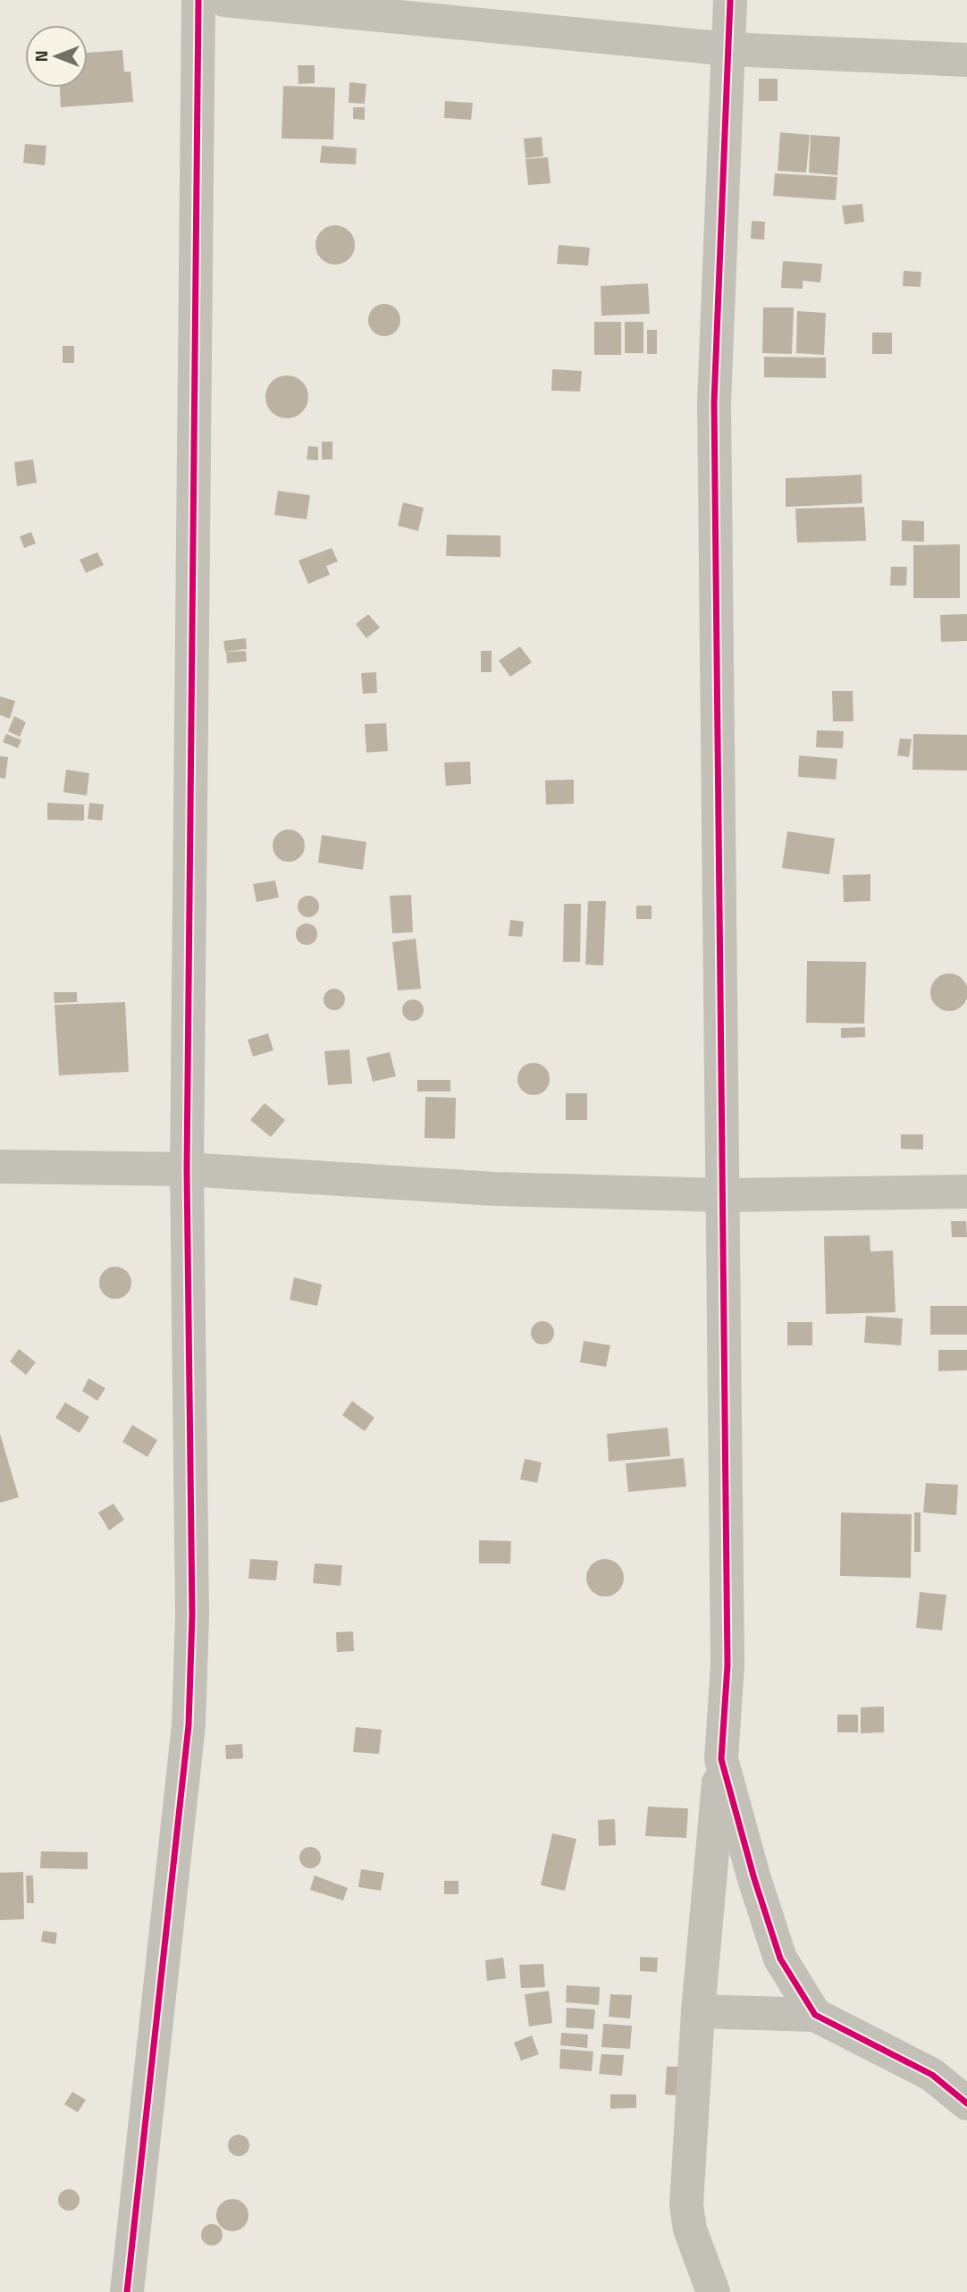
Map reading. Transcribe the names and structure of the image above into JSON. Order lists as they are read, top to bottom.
{
  "north": "left"
}
